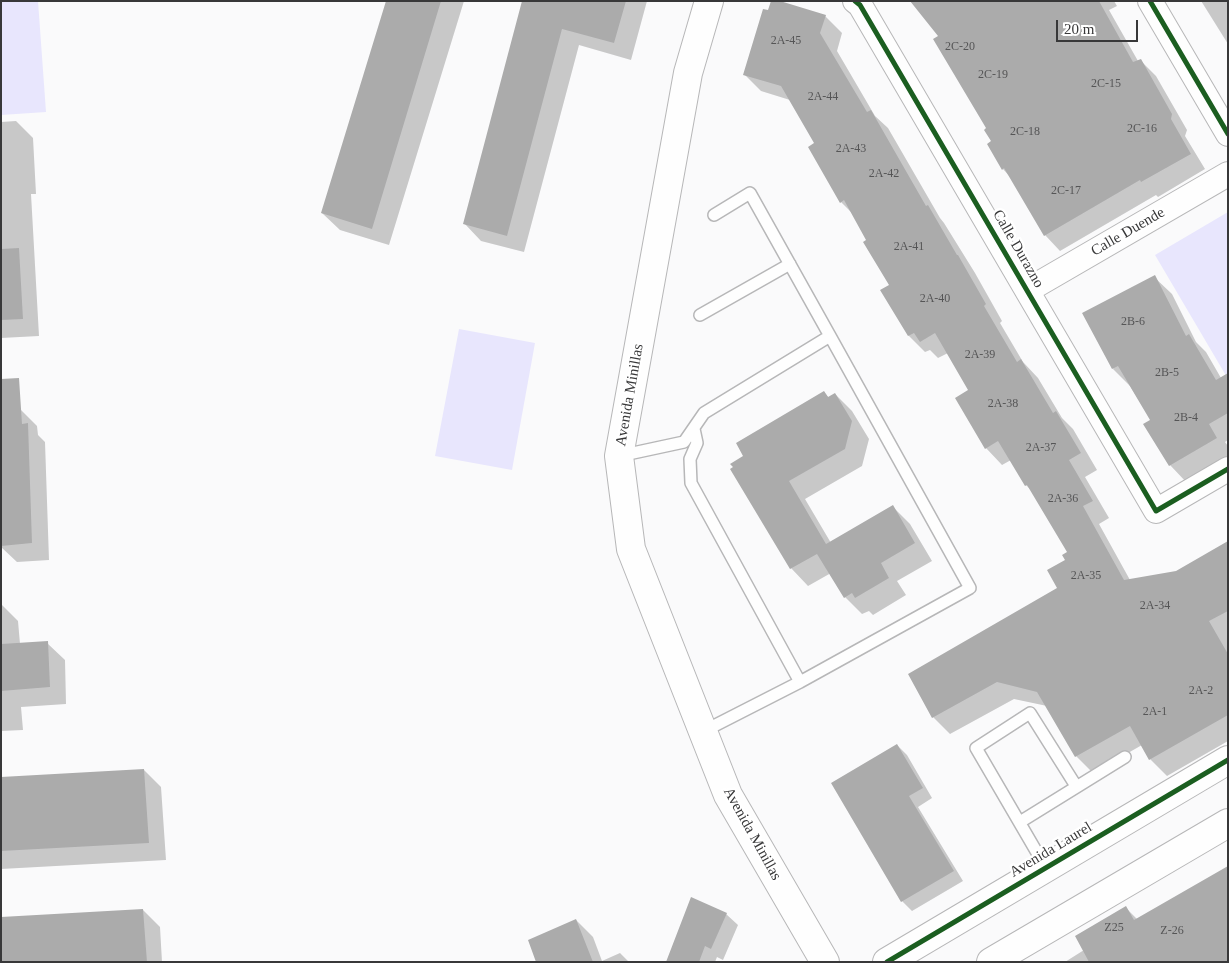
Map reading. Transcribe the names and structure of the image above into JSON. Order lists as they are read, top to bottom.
{
  "streets": {
    "main road": ["Avenida Minillas", "Avenida Laurel"],
    "street": ["Calle Duende", "Calle Durazno"]
  },
  "crossings": [
    ["Calle Duende", "Calle Durazno"]
  ],
  "house_numbers": [
    "2A-45",
    "2C-20",
    "2C-19",
    "2C-15",
    "2A-44",
    "2C-16",
    "2C-18",
    "2A-43",
    "2A-42",
    "2C-17",
    "2A-41",
    "2A-40",
    "2B-6",
    "2A-39",
    "2B-5",
    "2A-38",
    "2B-4",
    "2A-37",
    "2A-36",
    "2A-35",
    "2A-34",
    "2A-2",
    "2A-1",
    "Z25",
    "Z-26"
  ],
  "scale_bar": "20 m"
}
